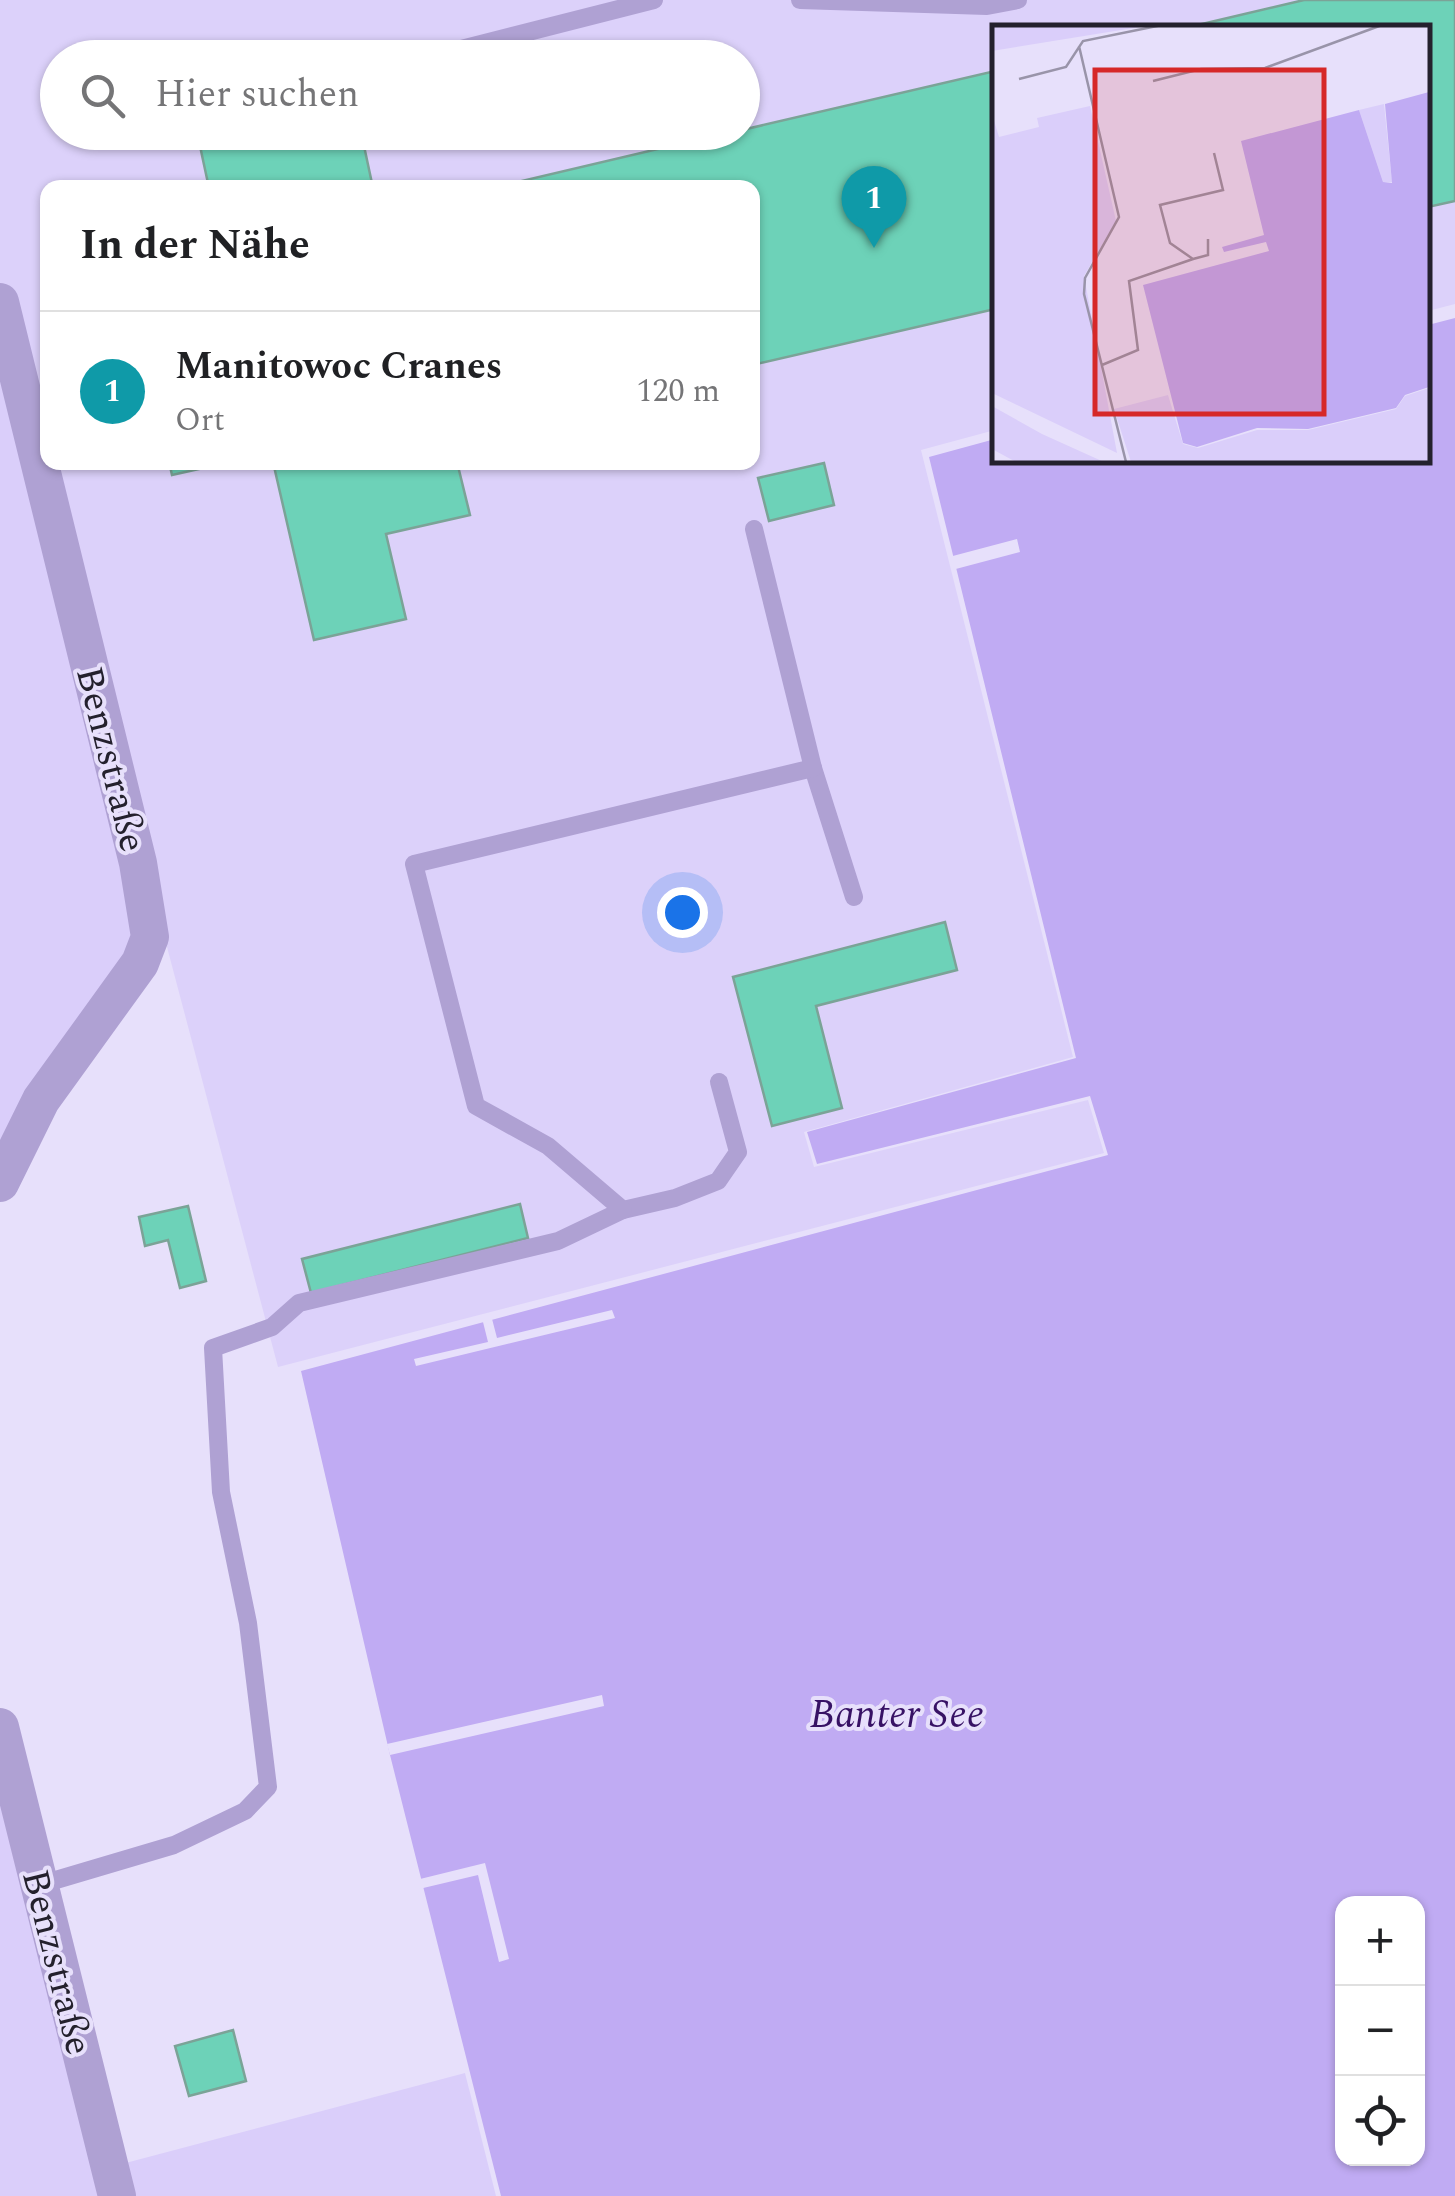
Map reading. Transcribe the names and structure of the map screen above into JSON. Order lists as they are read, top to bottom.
{
  "streets": {
    "street": ["Benzstraße"]
  },
  "water": ["Banter See"],
  "page": {
    "search": "Hier suchen",
    "pins": "1",
    "heading": "In der Nähe",
    "list": [
      {
        "mark": "1",
        "name": "Manitowoc Cranes",
        "note": "Ort",
        "value": "120 m"
      }
    ],
    "map_buttons": ["+", "−"]
  }
}
